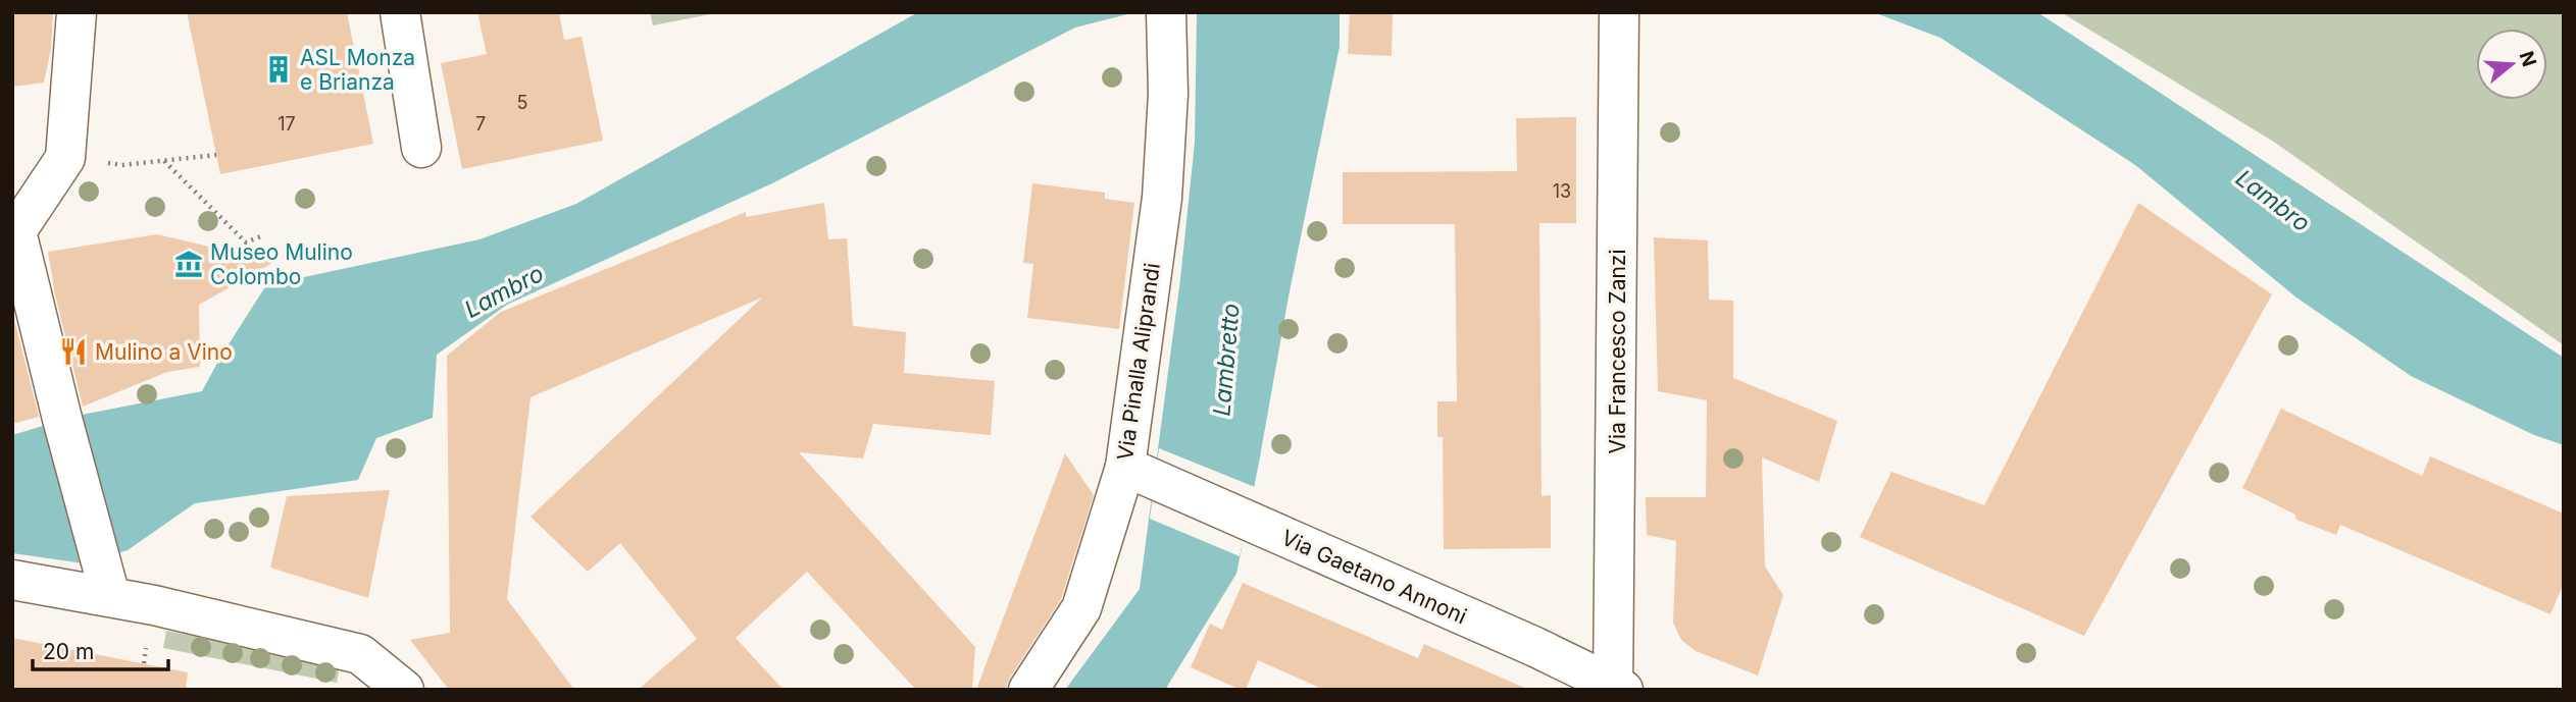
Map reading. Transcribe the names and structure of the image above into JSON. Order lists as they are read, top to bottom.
{
  "streets": {
    "street": ["Via Francesco Zanzi", "Via Pinalla Aliprandi", "Via Gaetano Annoni"]
  },
  "crossings": [
    ["Via Francesco Zanzi", "Via Gaetano Annoni"],
    ["Via Pinalla Aliprandi", "Via Gaetano Annoni"]
  ],
  "water": ["Lambro", "Lambretto"],
  "places": {
    "building": ["ASL Monza e Brianza"],
    "museum": ["Museo Mulino Colombo"],
    "restaurant": ["Mulino a Vino"]
  },
  "house_numbers": [
    "5",
    "17",
    "7",
    "13"
  ],
  "scale_bar": "20 m",
  "north": "right"
}
